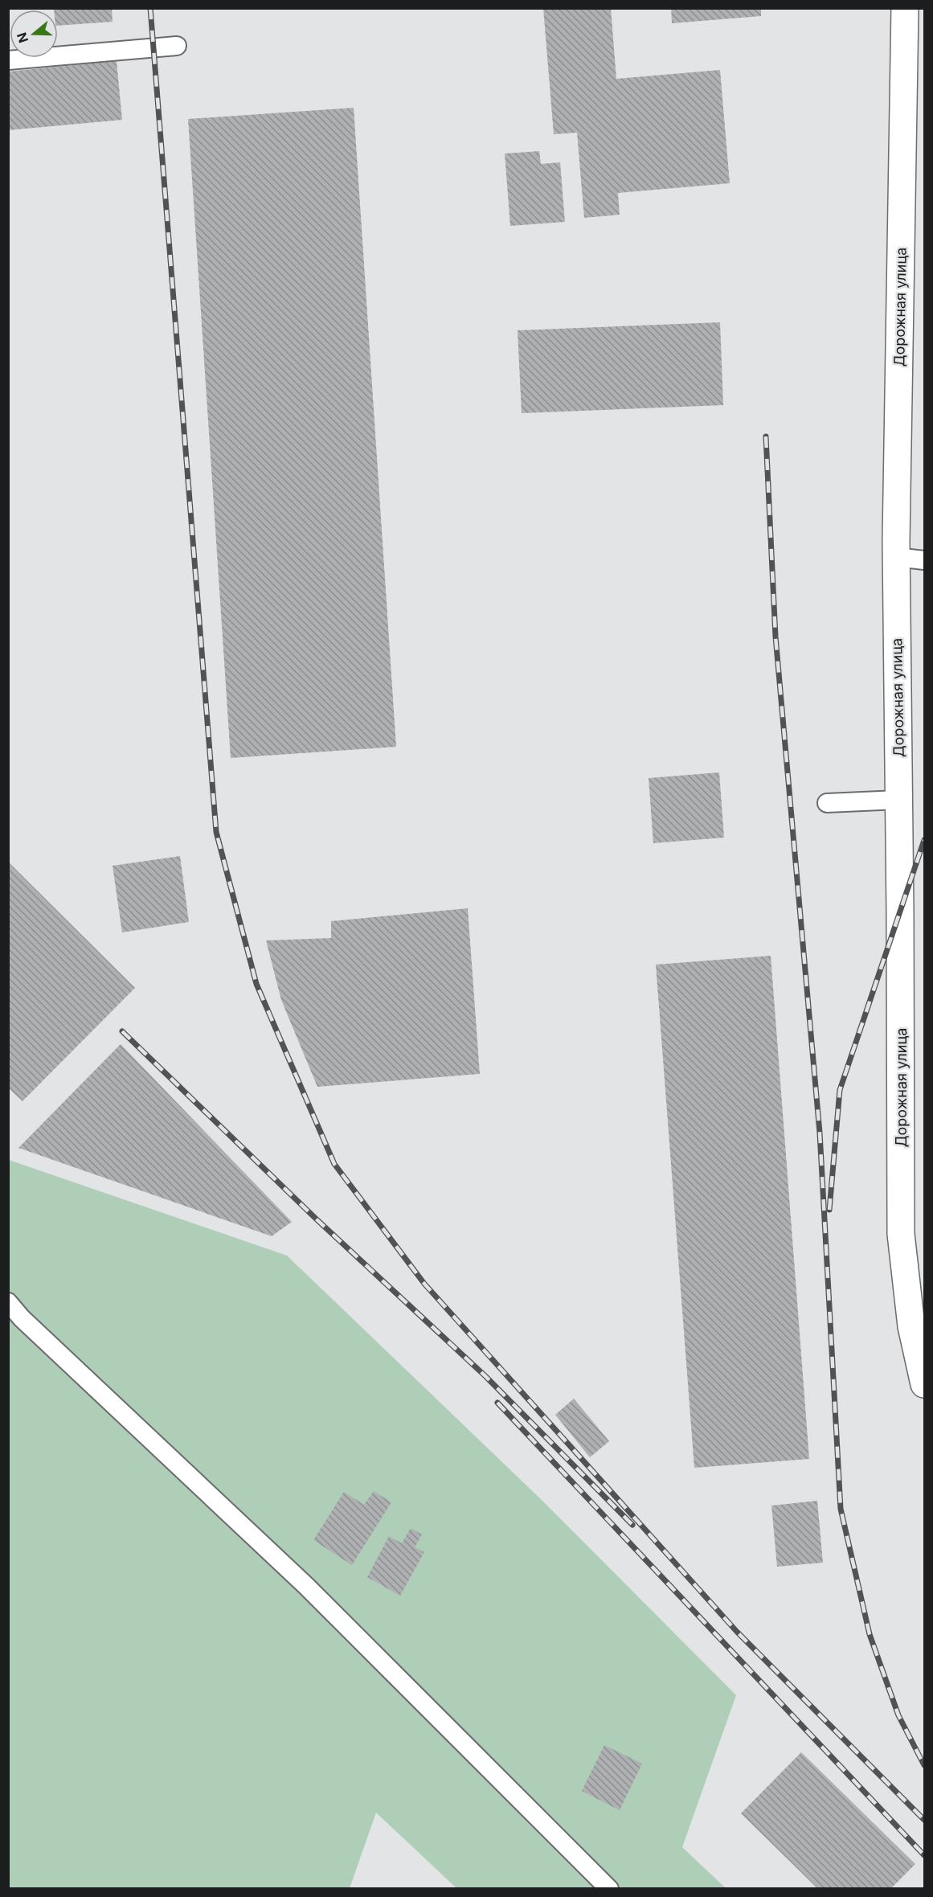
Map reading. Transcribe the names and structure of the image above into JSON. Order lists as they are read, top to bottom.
{
  "streets": {
    "street": ["Дорожная улица"]
  },
  "north": "left"
}
